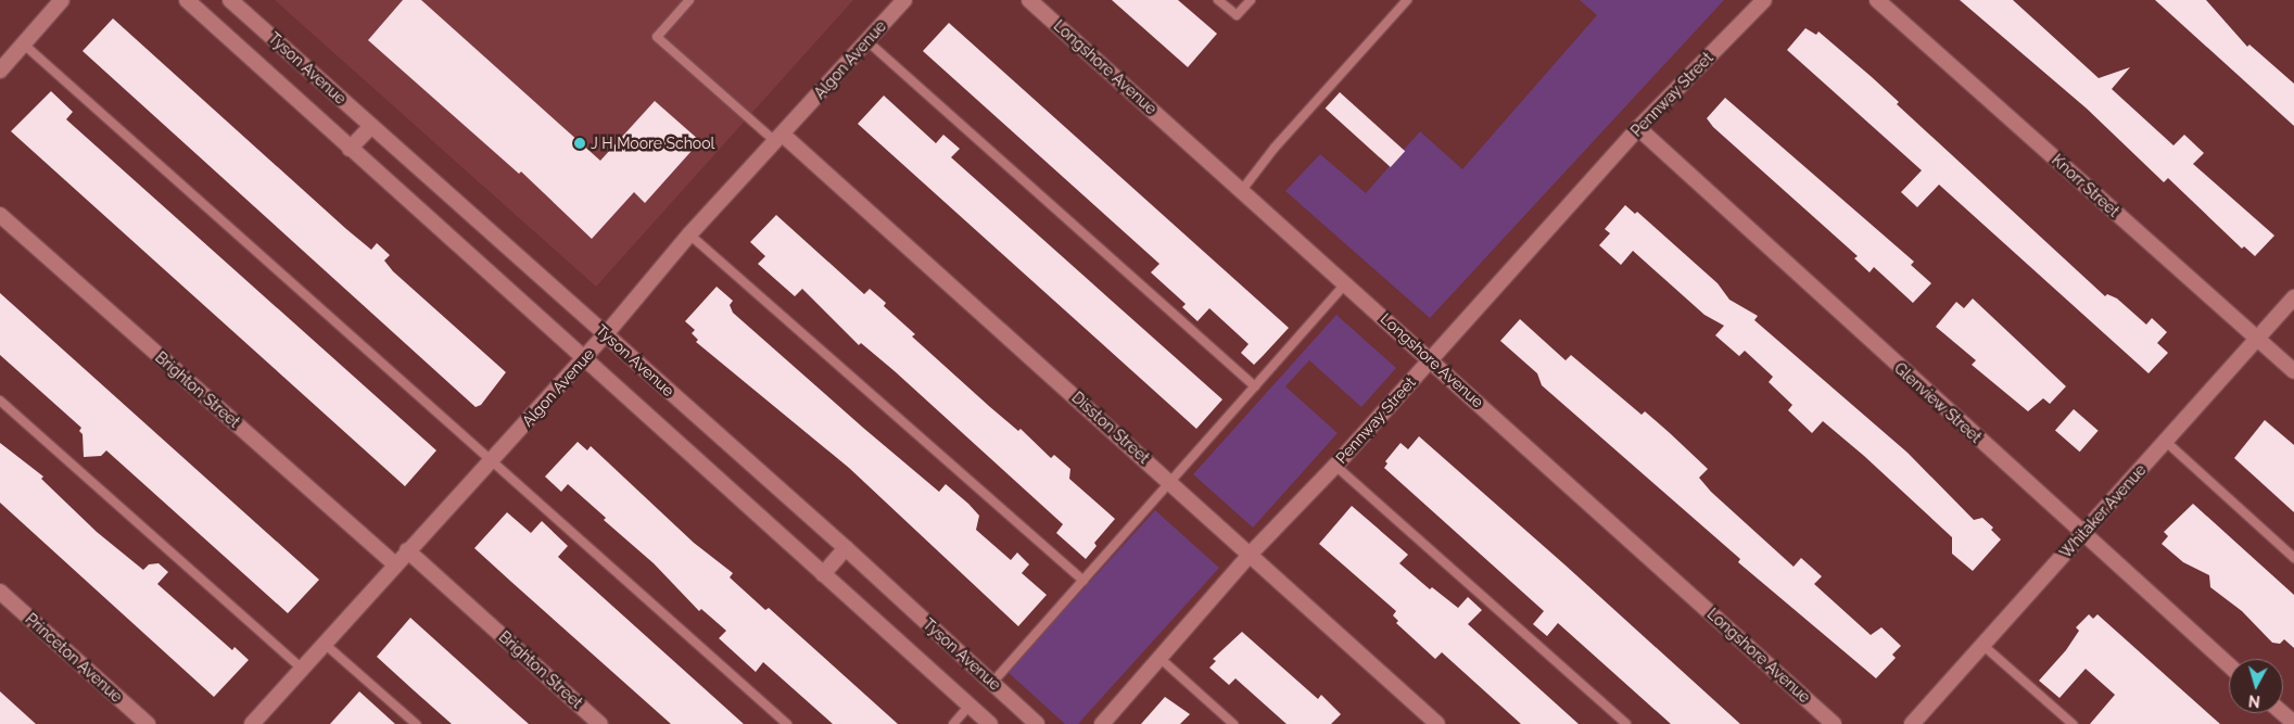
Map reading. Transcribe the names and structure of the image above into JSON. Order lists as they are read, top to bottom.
{
  "streets": {
    "street": [
      "Algon Avenue",
      "Longshore Avenue",
      "Tyson Avenue",
      "Pennway Street",
      "Knorr Street",
      "Brighton Street",
      "Glenview Street",
      "Disston Street",
      "Whitaker Avenue",
      "Princeton Avenue"
    ]
  },
  "crossings": [
    ["Algon Avenue", "Tyson Avenue"],
    ["Algon Avenue", "Brighton Street"],
    ["Algon Avenue", "Disston Street"],
    ["Longshore Avenue", "Pennway Street"],
    ["Pennway Street", "Glenview Street"],
    ["Pennway Street", "Disston Street"],
    ["Knorr Street", "Whitaker Avenue"],
    ["Glenview Street", "Whitaker Avenue"]
  ],
  "places": ["J H Moore School"],
  "north": "bottom"
}
